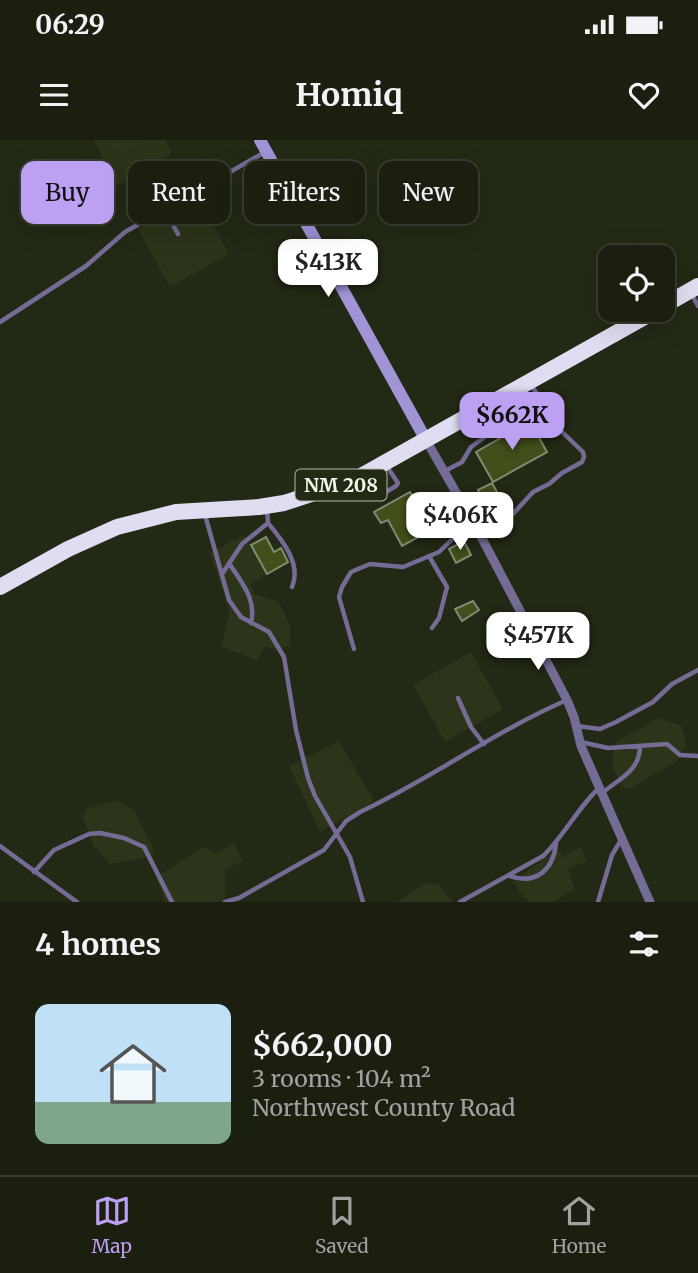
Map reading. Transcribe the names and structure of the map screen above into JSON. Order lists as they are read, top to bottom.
{
  "streets": {
    "highway": ["NM 208"]
  },
  "page": {
    "status": "06:29",
    "header": "Homiq",
    "chip": [
      "Buy",
      "Rent",
      "Filters",
      "New"
    ],
    "price": [
      "$413K",
      "$662K",
      "$406K",
      "$457K"
    ],
    "heading": "4 homes",
    "list": [
      {
        "name": "$662,000",
        "note": "3 rooms · 104 m² · Northwest County Road"
      }
    ],
    "tabs": ["Map", "Saved", "Home"]
  }
}
